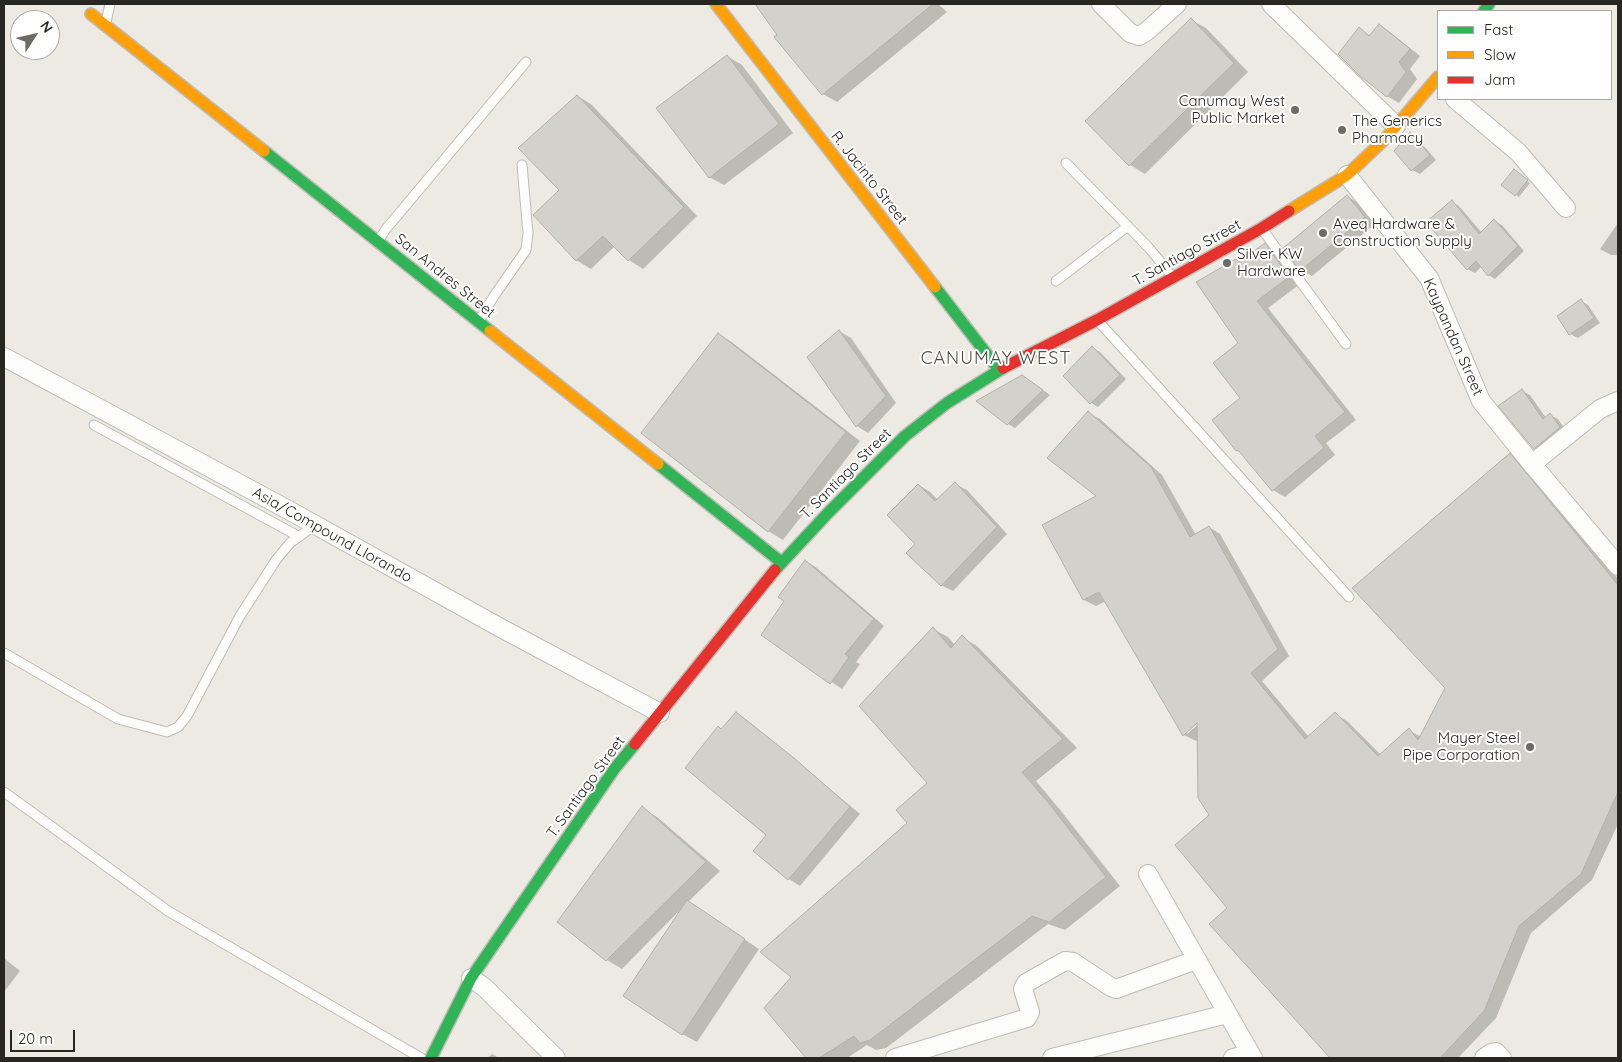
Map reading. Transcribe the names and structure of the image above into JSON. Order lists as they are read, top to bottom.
{
  "streets": {
    "main road": ["R. Jacinto Street", "T. Santiago Street", "San Andres Street"],
    "street": ["Kaypandan Street", "Asia/Compound Llorando"]
  },
  "crossings": [
    ["R. Jacinto Street", "T. Santiago Street"],
    ["T. Santiago Street", "San Andres Street"],
    ["T. Santiago Street", "Kaypandan Street"],
    ["T. Santiago Street", "Asia/Compound Llorando"]
  ],
  "districts": ["CANUMAY WEST"],
  "places": [
    "Canumay West Public Market",
    "The Generics Pharmacy",
    "Aveq Hardware & Construction Supply",
    "Silver KW Hardware",
    "Mayer Steel Pipe Corporation"
  ],
  "legend": ["Fast", "Slow", "Jam"],
  "scale_bar": "20 m",
  "north": "top right"
}
